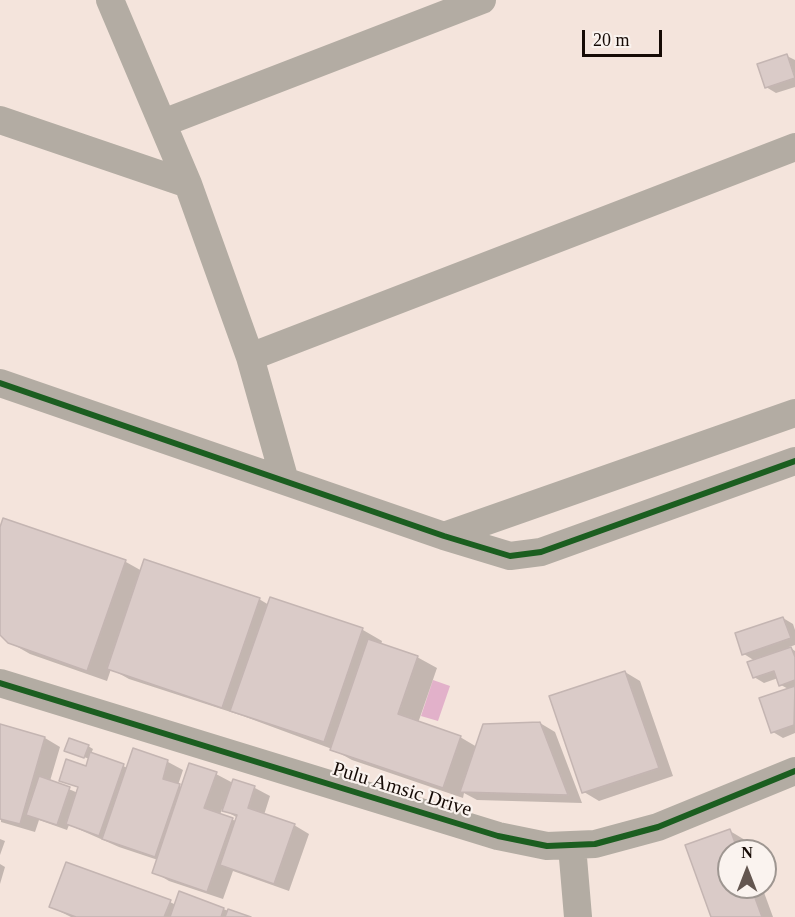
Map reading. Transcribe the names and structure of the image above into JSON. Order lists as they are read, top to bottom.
{
  "streets": {
    "street": ["Pulu Amsic Drive"]
  },
  "scale_bar": "20 m",
  "north": "top"
}
